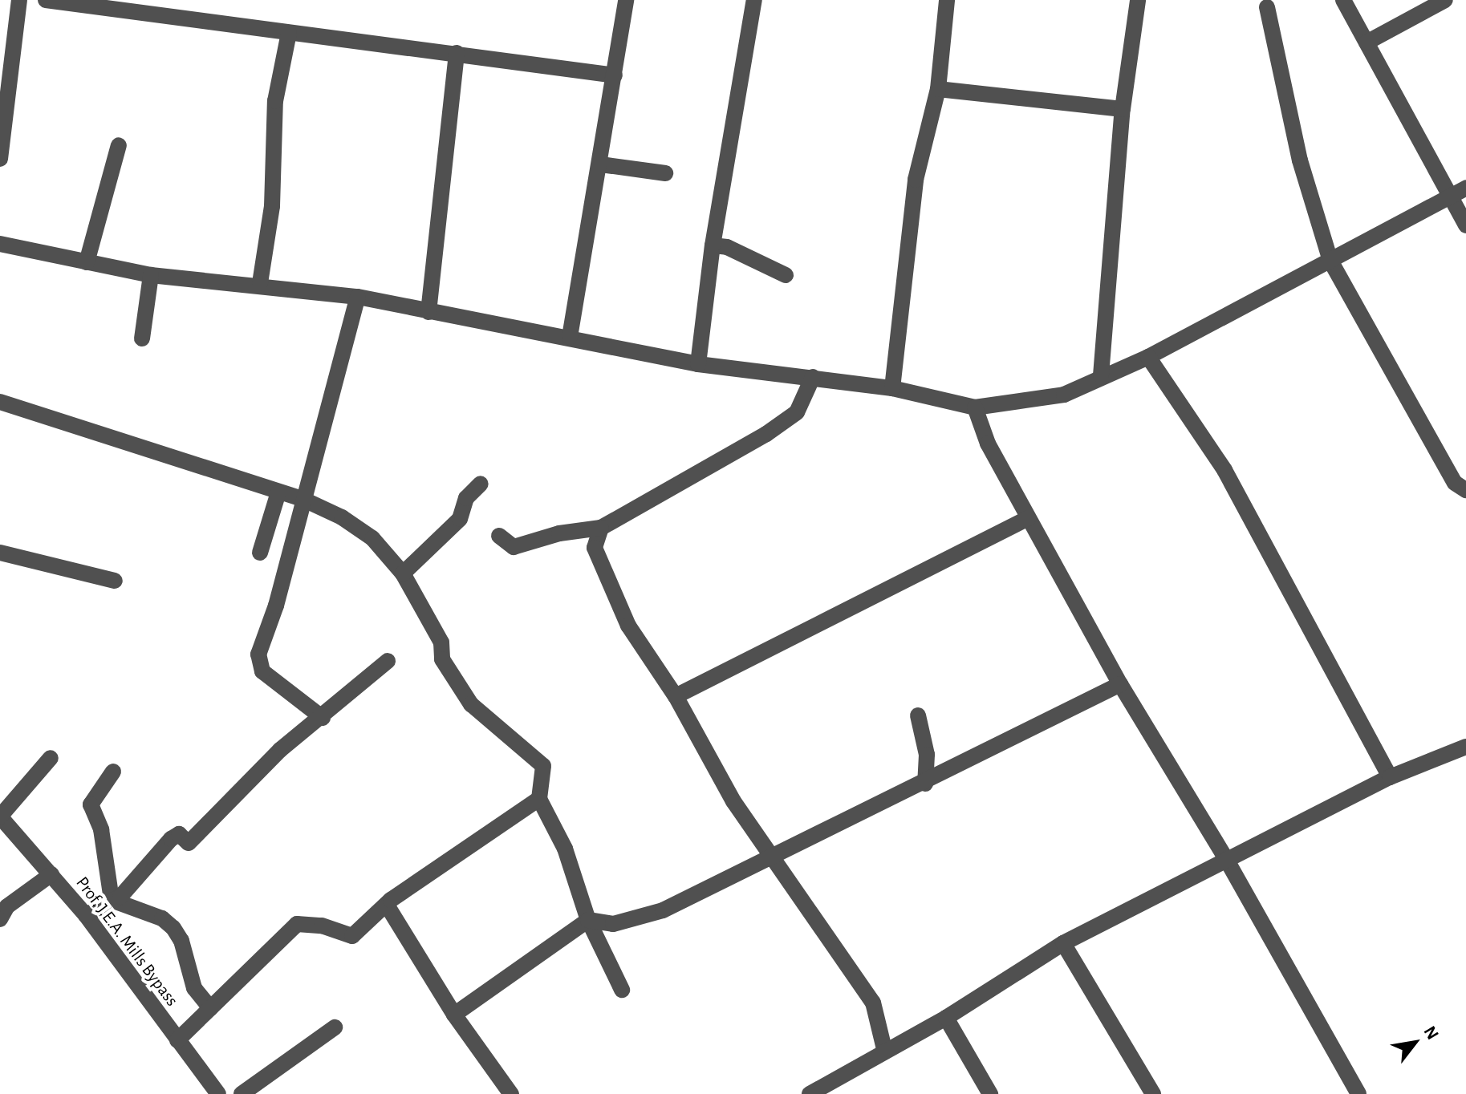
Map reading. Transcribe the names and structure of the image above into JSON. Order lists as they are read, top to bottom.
{
  "streets": {
    "street": ["Prof. J.E.A. Mills Bypass"]
  },
  "north": "top right"
}
